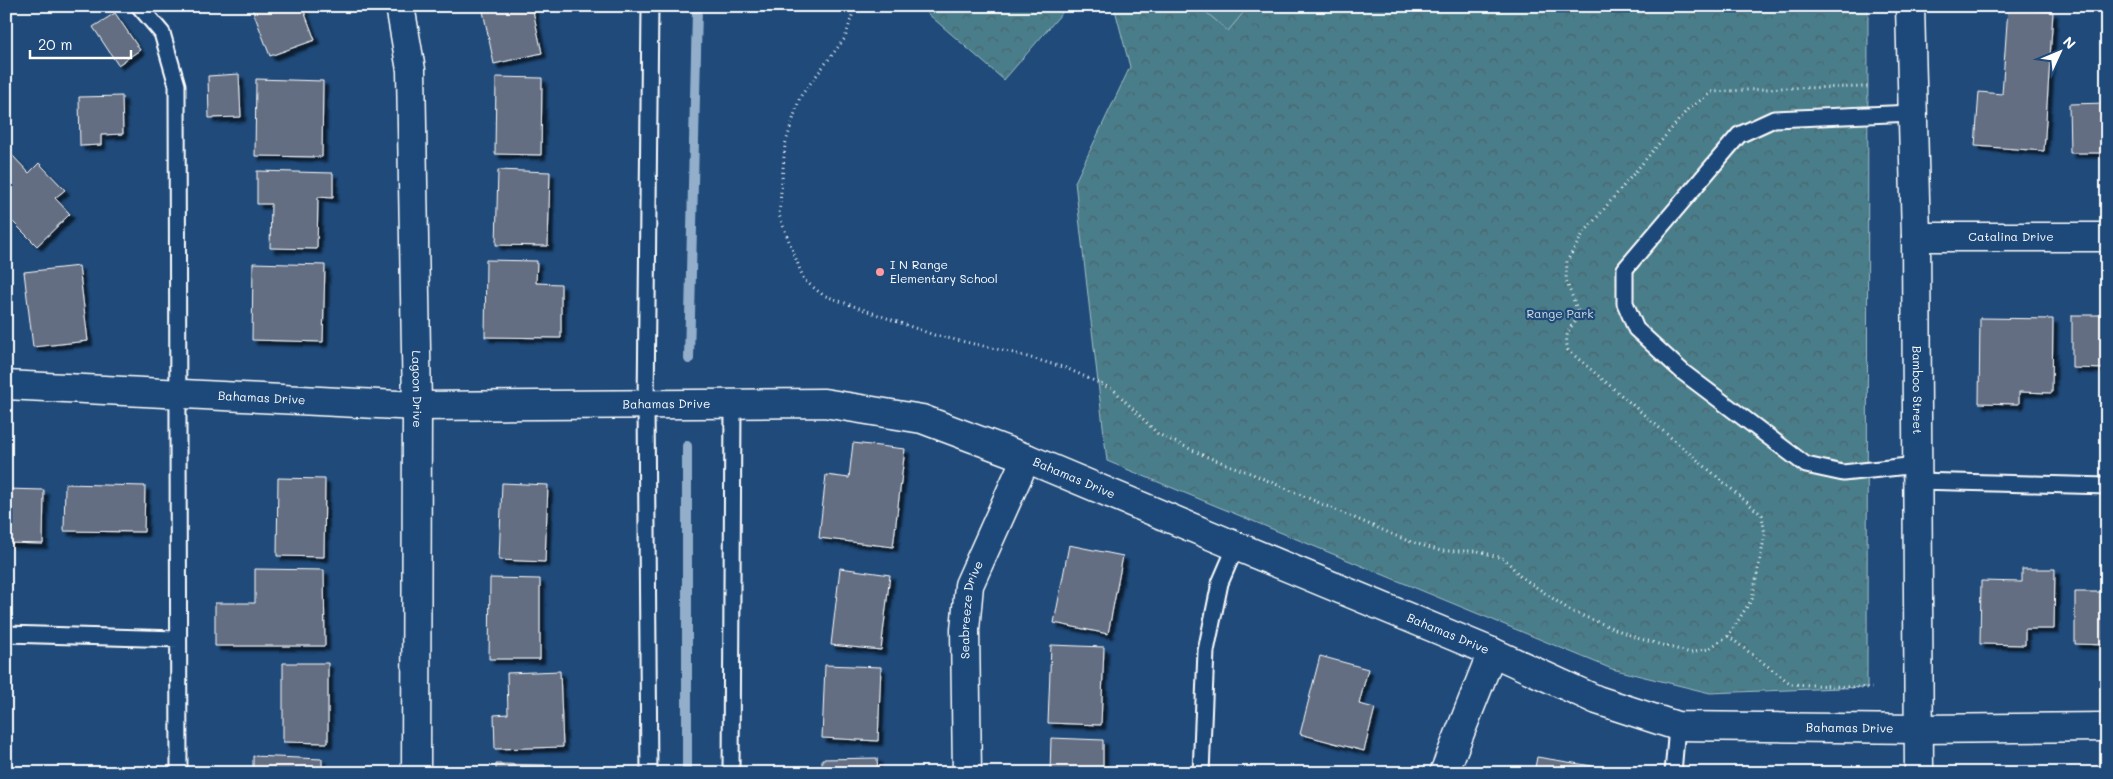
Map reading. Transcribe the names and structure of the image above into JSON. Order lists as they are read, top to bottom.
{
  "streets": {
    "street": [
      "Catalina Drive",
      "Lagoon Drive",
      "Bamboo Street",
      "Bahamas Drive",
      "Seabreeze Drive"
    ]
  },
  "crossings": [
    ["Catalina Drive", "Bamboo Street"],
    ["Lagoon Drive", "Bahamas Drive"],
    ["Bamboo Street", "Bahamas Drive"],
    ["Bahamas Drive", "Seabreeze Drive"]
  ],
  "parks": ["Range Park"],
  "places": ["I N Range Elementary School"],
  "scale_bar": "20 m",
  "north": "top right"
}
